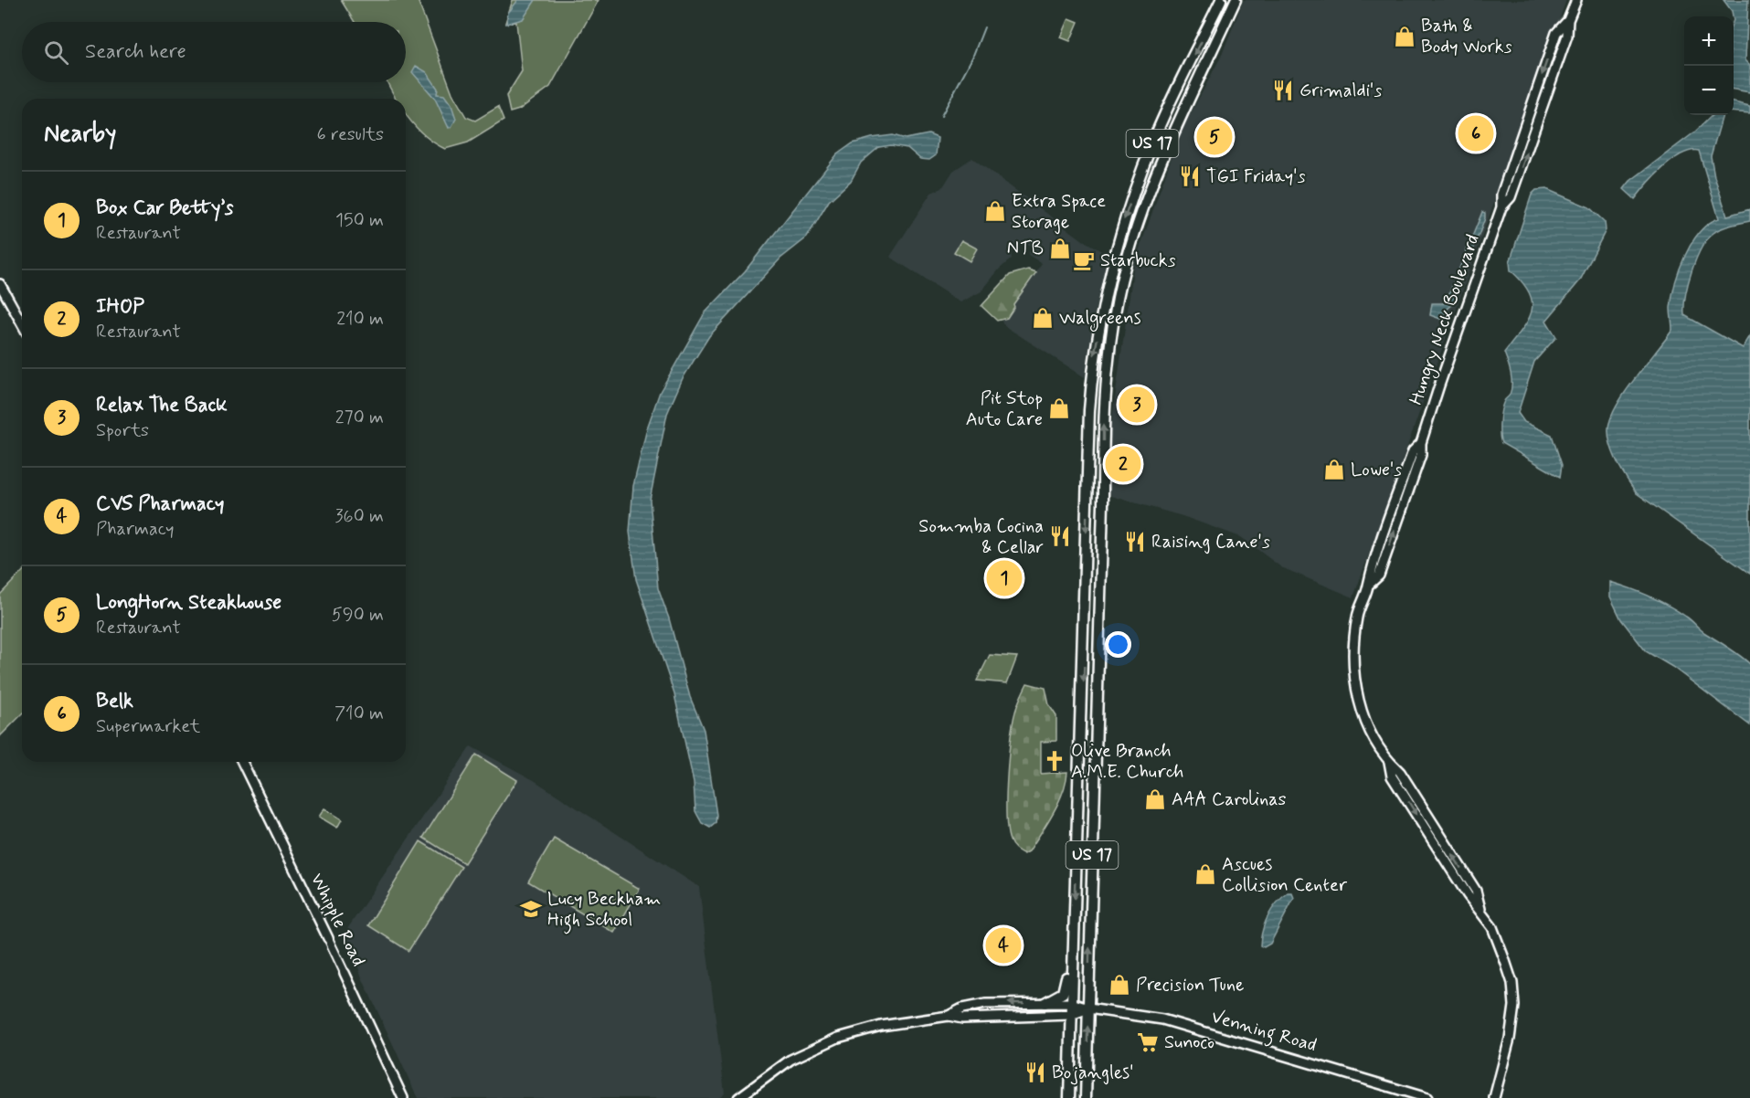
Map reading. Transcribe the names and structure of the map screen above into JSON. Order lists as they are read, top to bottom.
{
  "streets": {
    "highway": ["US 17"],
    "main road": ["Hungry Neck Boulevard", "Whipple Road", "Venning Road"]
  },
  "crossings": [
    ["US 17", "Venning Road"]
  ],
  "places": {
    "shop": [
      "Bath & Body Works",
      "Extra Space Storage",
      "NTB",
      "Walgreens",
      "Pit Stop Auto Care",
      "Lowe's",
      "AAA Carolinas",
      "Ascues Collision Center",
      "Precision Tune"
    ],
    "restaurant": [
      "Grimaldi's",
      "TGI Friday's",
      "Sommba Cocina & Cellar",
      "Raising Cane's",
      "Bojangles'"
    ],
    "cafe": ["Starbucks"],
    "church": ["Olive Branch A.M.E. Church"],
    "school or university": ["Lucy Beckham High School"],
    "supermarket": ["Sunoco"]
  },
  "page": {
    "map_buttons": ["+", "−"],
    "search": "Search here",
    "heading": ["Nearby", "6 results"],
    "pins": [
      "6",
      "5",
      "3",
      "2",
      "1",
      "4"
    ],
    "list": [
      {
        "mark": "1",
        "name": "Box Car Betty’s",
        "note": "Restaurant",
        "value": "150 m"
      },
      {
        "mark": "2",
        "name": "IHOP",
        "note": "Restaurant",
        "value": "210 m"
      },
      {
        "mark": "3",
        "name": "Relax The Back",
        "note": "Sports",
        "value": "270 m"
      },
      {
        "mark": "4",
        "name": "CVS Pharmacy",
        "note": "Pharmacy",
        "value": "360 m"
      },
      {
        "mark": "5",
        "name": "LongHorn Steakhouse",
        "note": "Restaurant",
        "value": "590 m"
      },
      {
        "mark": "6",
        "name": "Belk",
        "note": "Supermarket",
        "value": "710 m"
      }
    ]
  }
}
